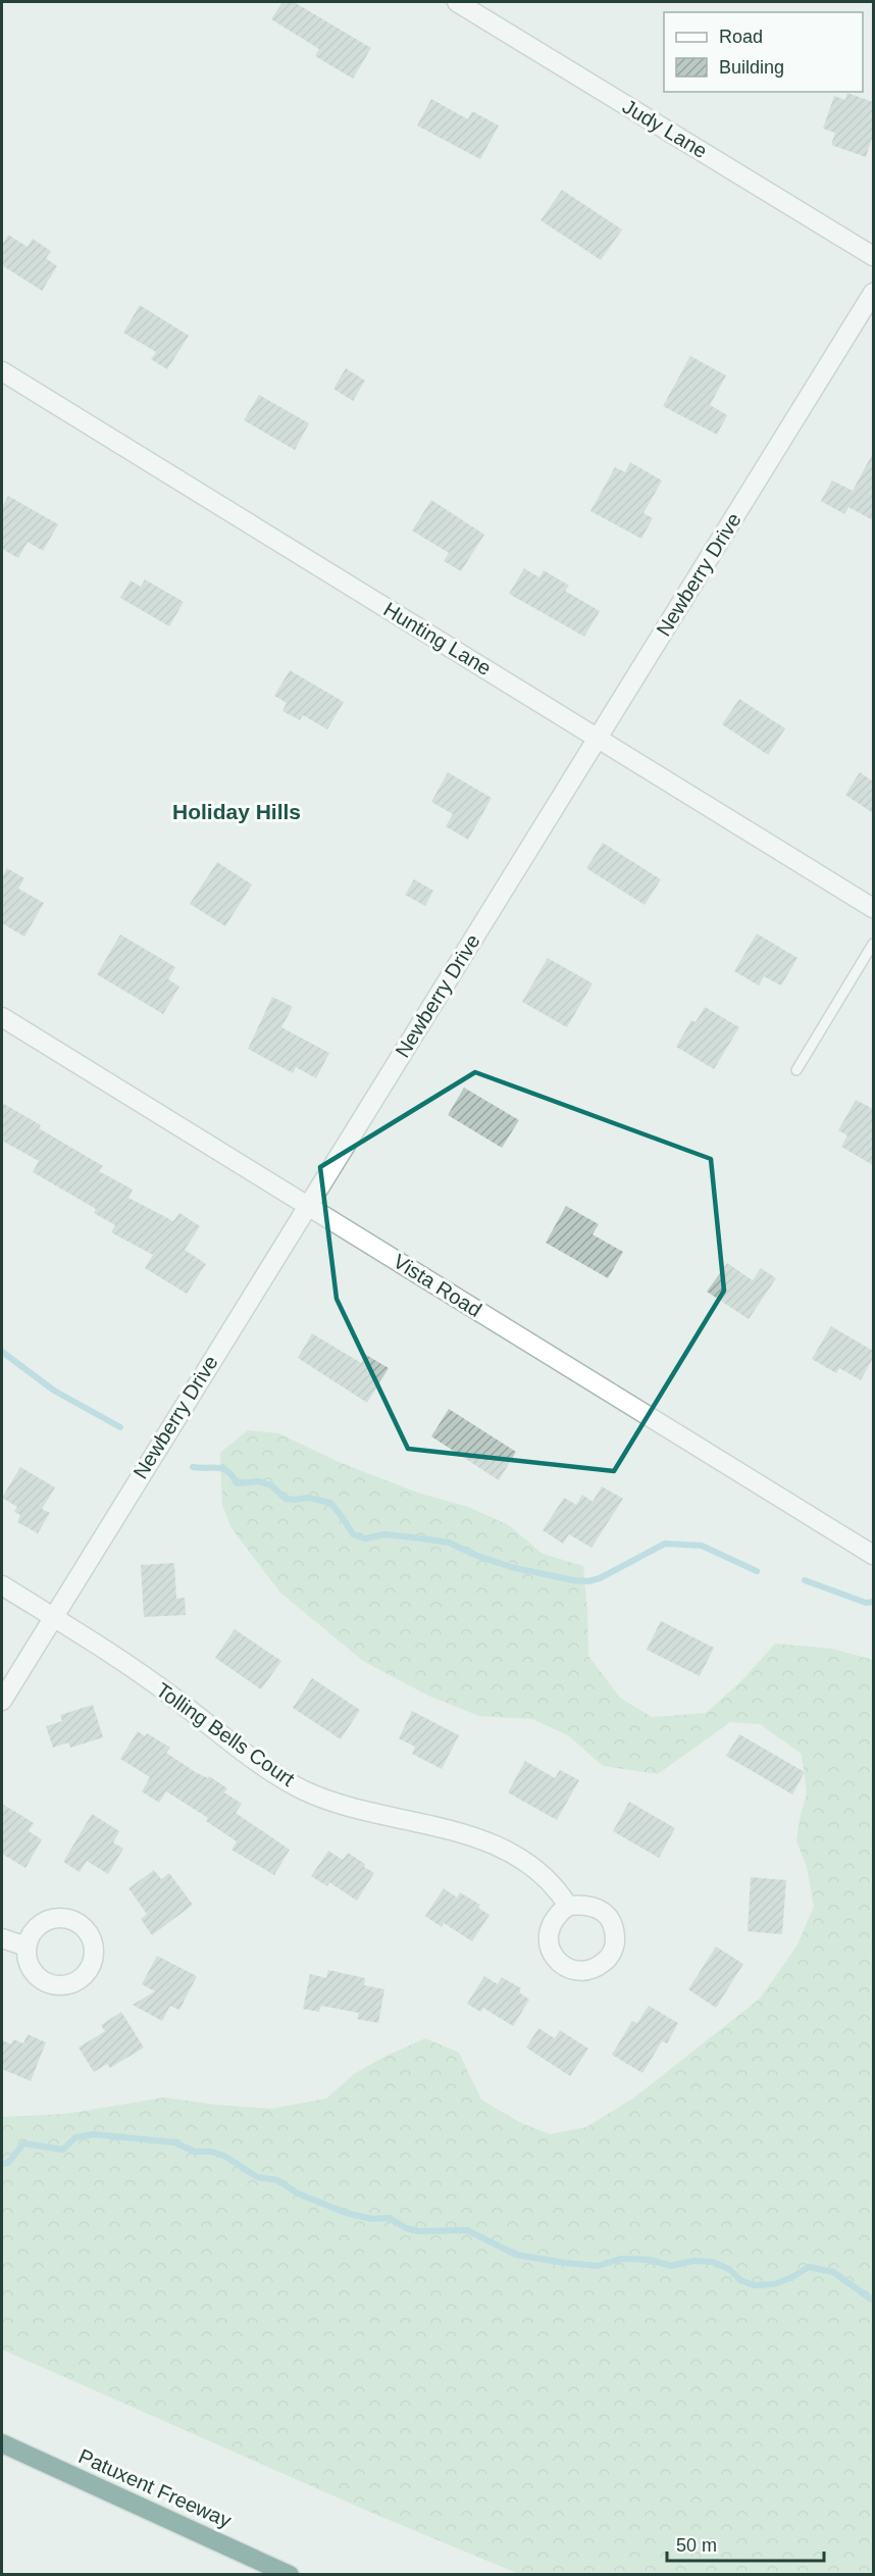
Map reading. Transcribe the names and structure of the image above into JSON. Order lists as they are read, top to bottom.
{
  "streets": {
    "highway": ["Patuxent Freeway"],
    "street": [
      "Judy Lane",
      "Newberry Drive",
      "Hunting Lane",
      "Vista Road",
      "Tolling Bells Court"
    ]
  },
  "crossings": [
    ["Newberry Drive", "Hunting Lane"],
    ["Newberry Drive", "Vista Road"],
    ["Newberry Drive", "Tolling Bells Court"]
  ],
  "districts": ["Holiday Hills"],
  "legend": ["Road", "Building"],
  "scale_bar": "50 m"
}
